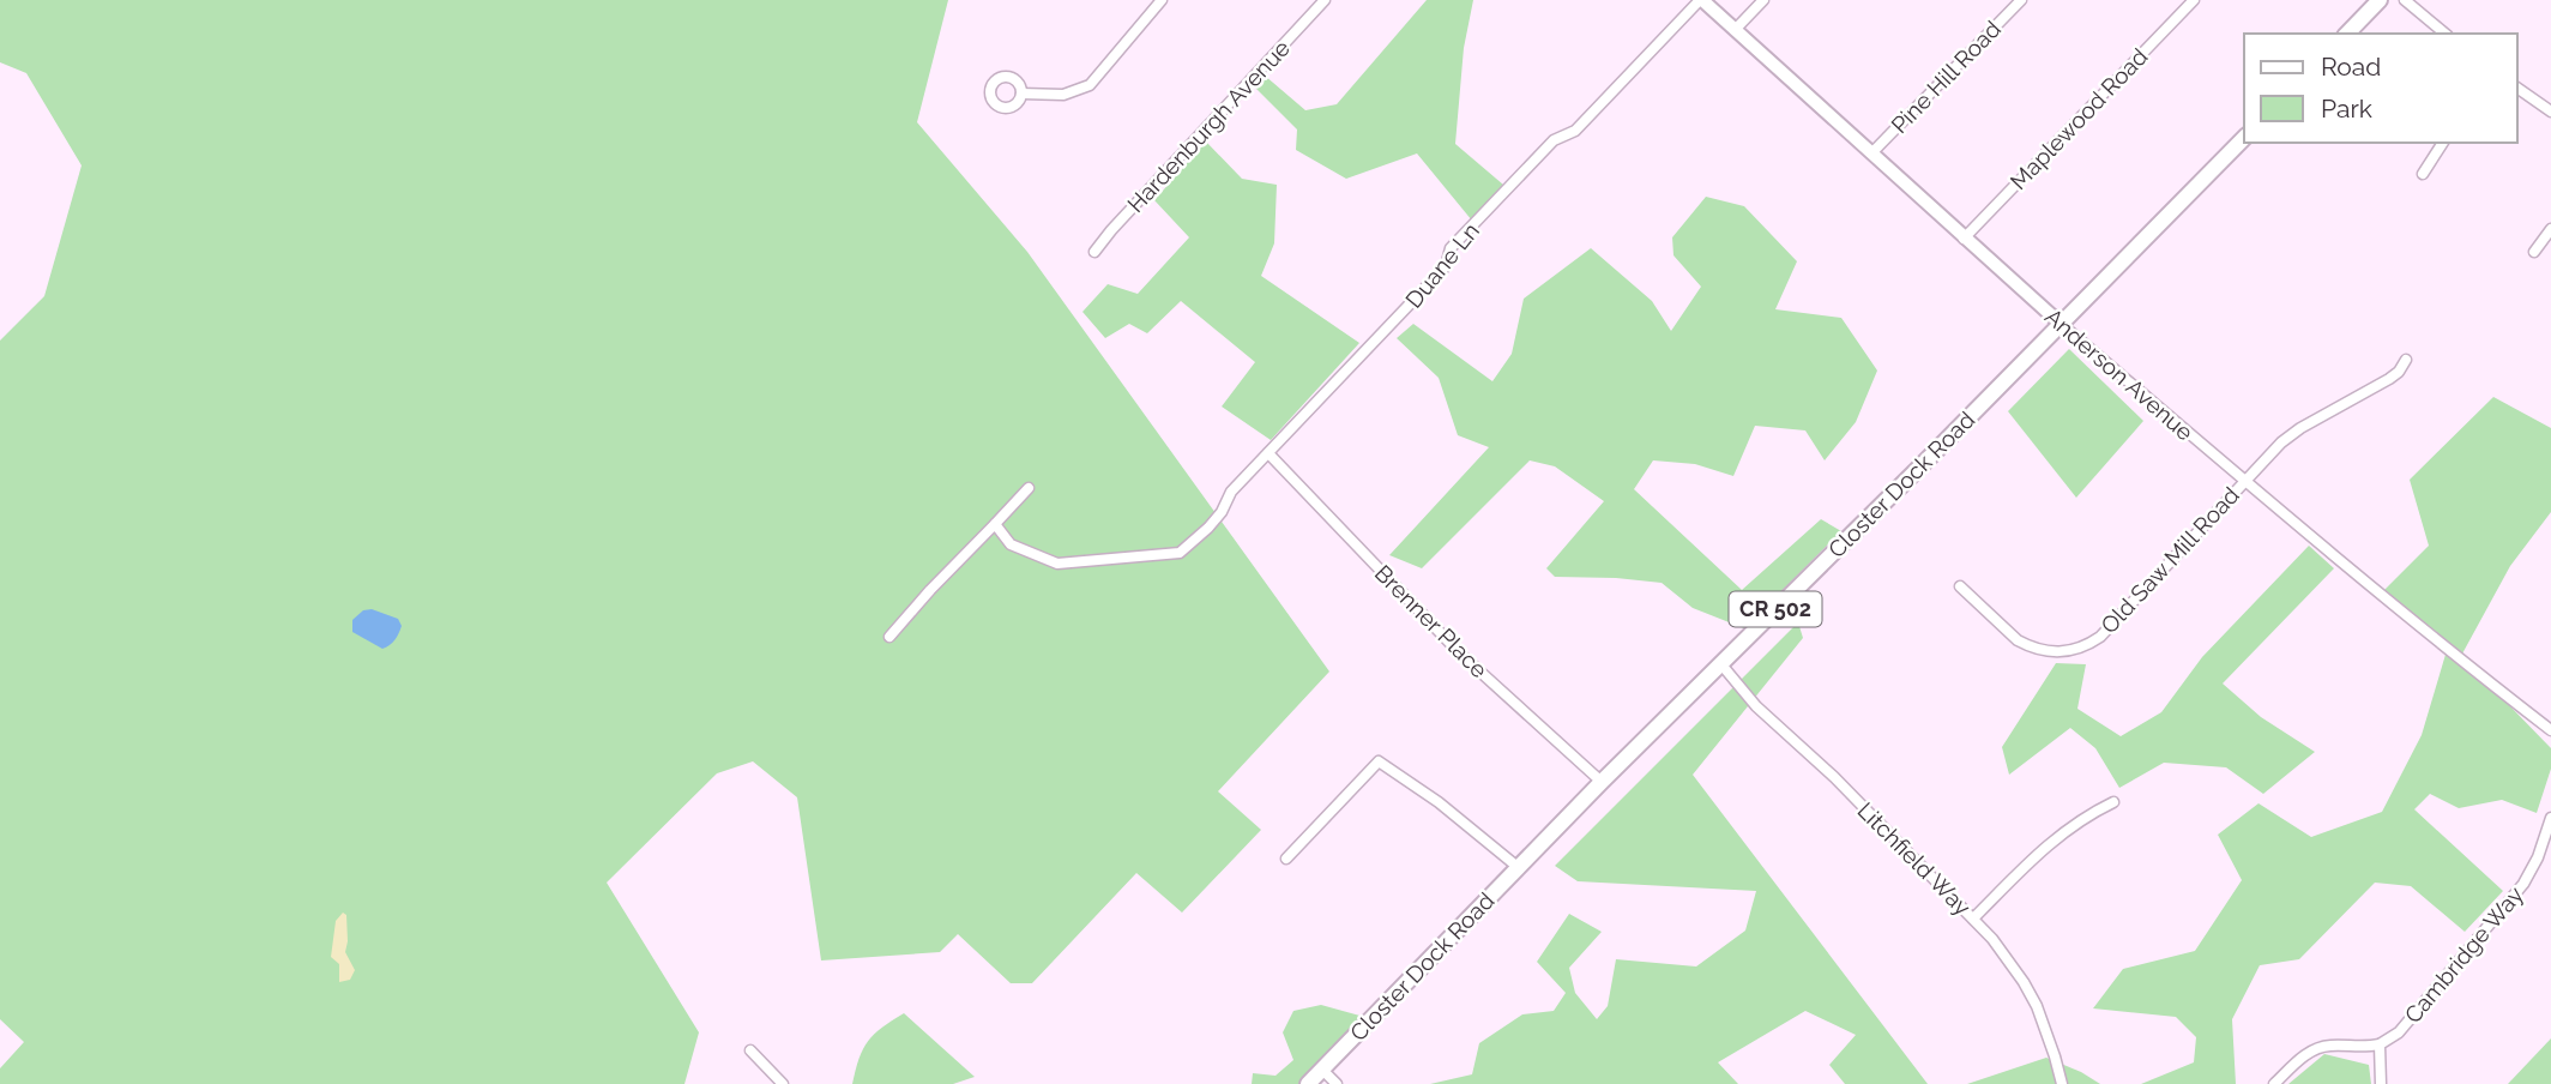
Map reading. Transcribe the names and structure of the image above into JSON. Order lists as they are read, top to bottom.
{
  "streets": {
    "main road": ["Anderson Avenue", "Closter Dock Road", "CR 502"],
    "street": [
      "Pine Hill Road",
      "Maplewood Road",
      "Hardenburgh Avenue",
      "Duane Ln",
      "Old Saw Mill Road",
      "Brenner Place",
      "Litchfield Way",
      "Cambridge Way"
    ]
  },
  "crossings": [
    ["Pine Hill Road", "Anderson Avenue"],
    ["Maplewood Road", "Anderson Avenue"],
    ["Duane Ln", "Anderson Avenue"],
    ["Duane Ln", "Brenner Place"],
    ["Anderson Avenue", "Closter Dock Road"],
    ["Anderson Avenue", "Old Saw Mill Road"],
    ["Closter Dock Road", "Brenner Place"],
    ["Closter Dock Road", "Litchfield Way"]
  ],
  "legend": ["Road", "Park"]
}
